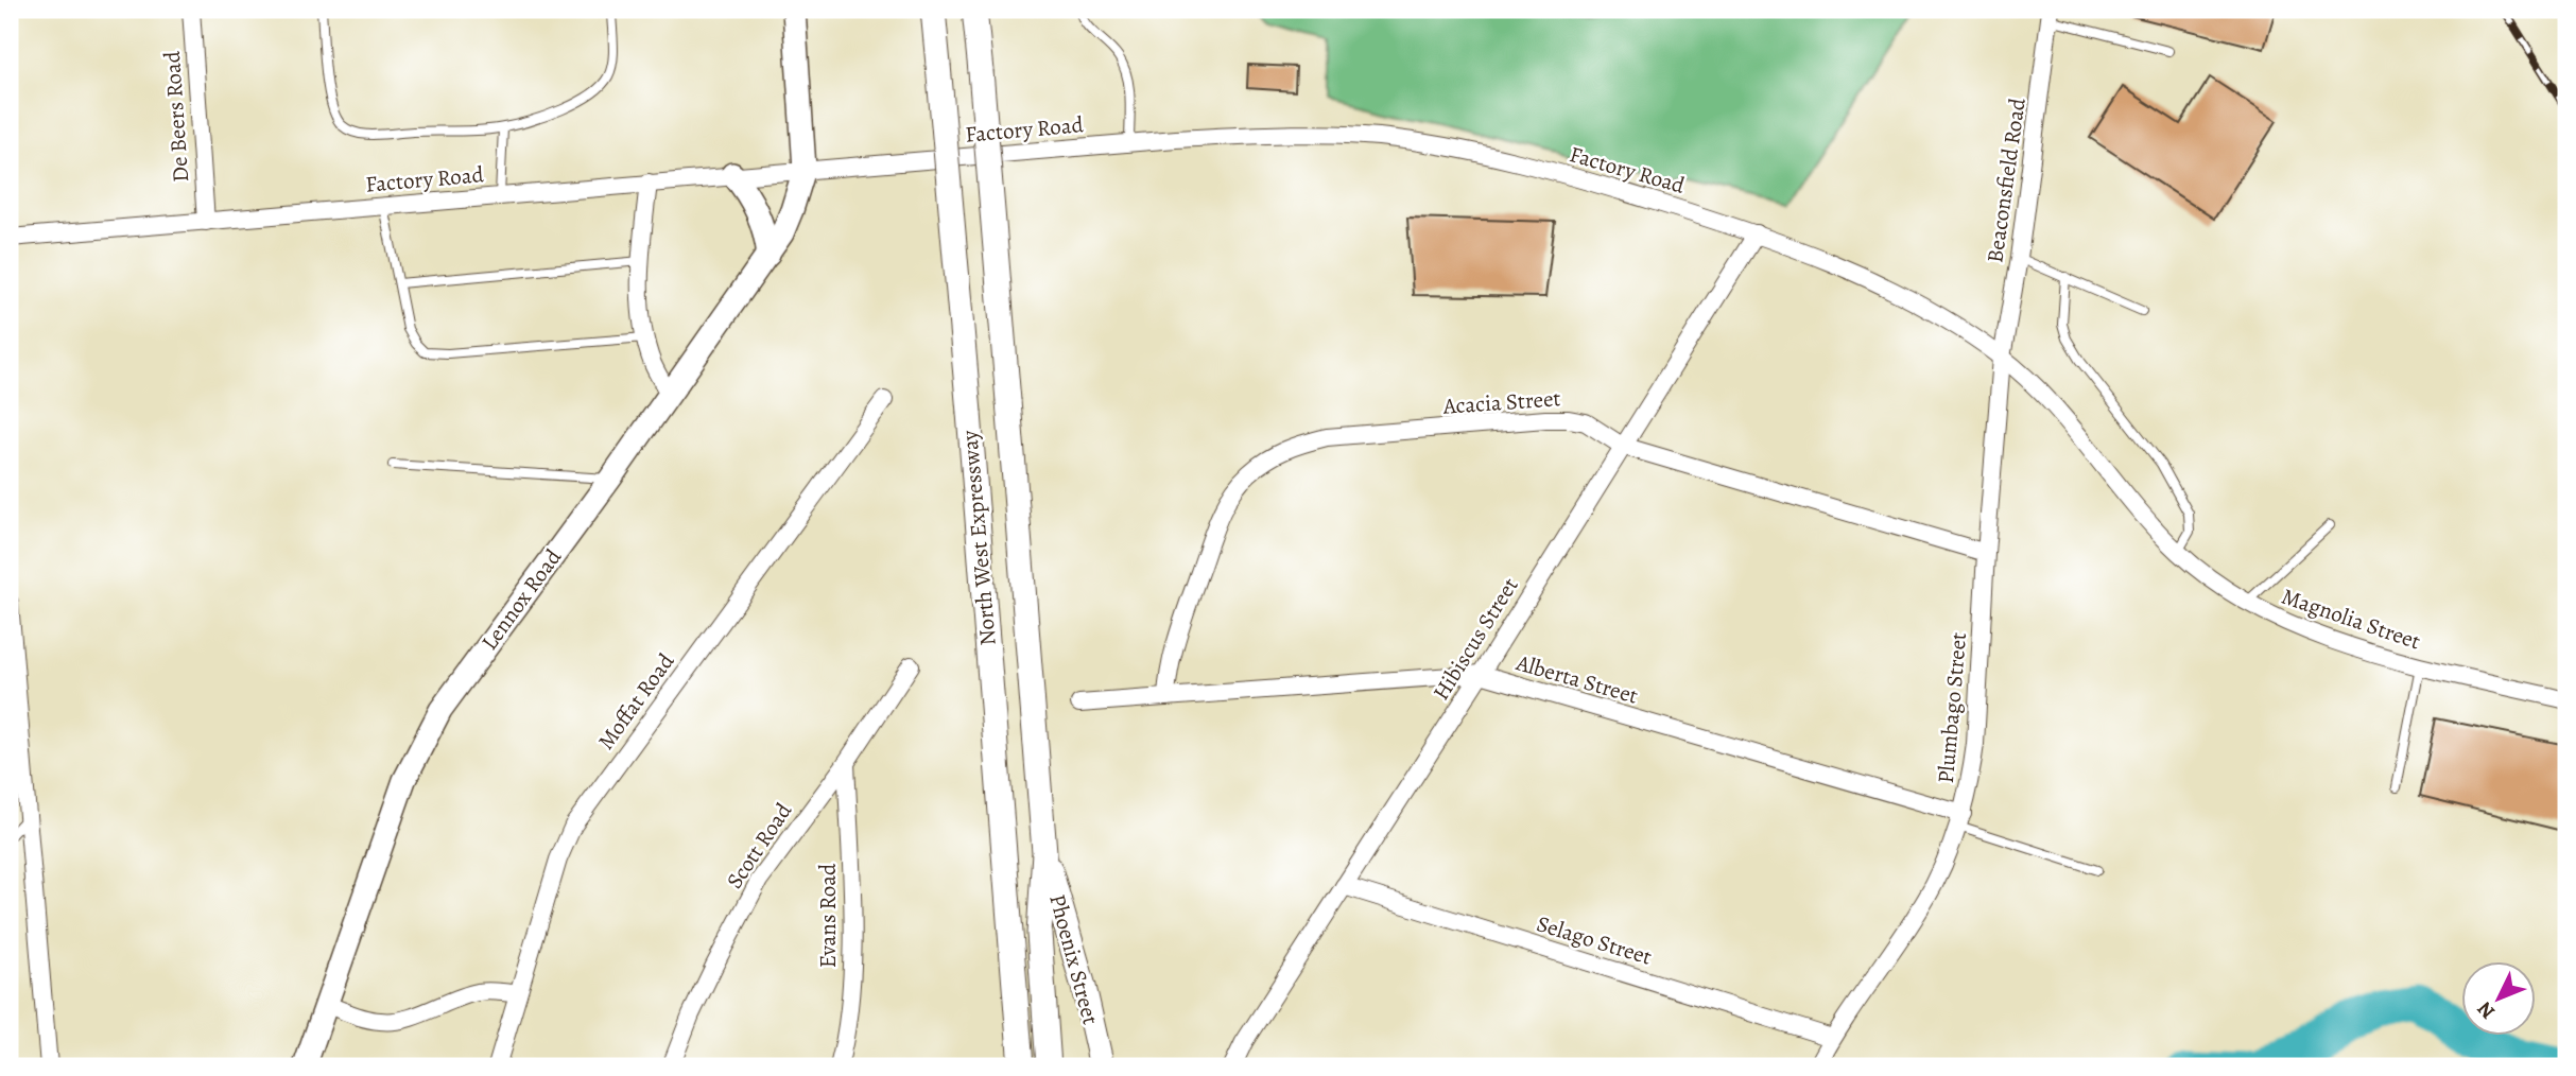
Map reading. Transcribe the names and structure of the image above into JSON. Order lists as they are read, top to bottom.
{
  "streets": {
    "main road": ["North West Expressway", "Phoenix Street"],
    "street": [
      "De Beers Road",
      "Factory Road",
      "Beaconsfield Road",
      "Acacia Street",
      "Lennox Road",
      "Magnolia Street",
      "Hibiscus Street",
      "Alberta Street",
      "Moffat Road",
      "Plumbago Street",
      "Scott Road",
      "Evans Road",
      "Selago Street"
    ]
  },
  "crossings": [
    ["De Beers Road", "Factory Road"],
    ["Factory Road", "Beaconsfield Road"],
    ["Factory Road", "Lennox Road"],
    ["Factory Road", "Magnolia Street"],
    ["Factory Road", "Hibiscus Street"],
    ["Factory Road", "Plumbago Street"],
    ["Beaconsfield Road", "Magnolia Street"],
    ["Beaconsfield Road", "Plumbago Street"],
    ["Acacia Street", "Hibiscus Street"],
    ["Acacia Street", "Alberta Street"],
    ["Acacia Street", "Plumbago Street"],
    ["North West Expressway", "Phoenix Street"],
    ["Magnolia Street", "Plumbago Street"],
    ["Hibiscus Street", "Alberta Street"],
    ["Hibiscus Street", "Selago Street"],
    ["Alberta Street", "Plumbago Street"],
    ["Plumbago Street", "Selago Street"],
    ["Scott Road", "Evans Road"]
  ],
  "north": "bottom left"
}
